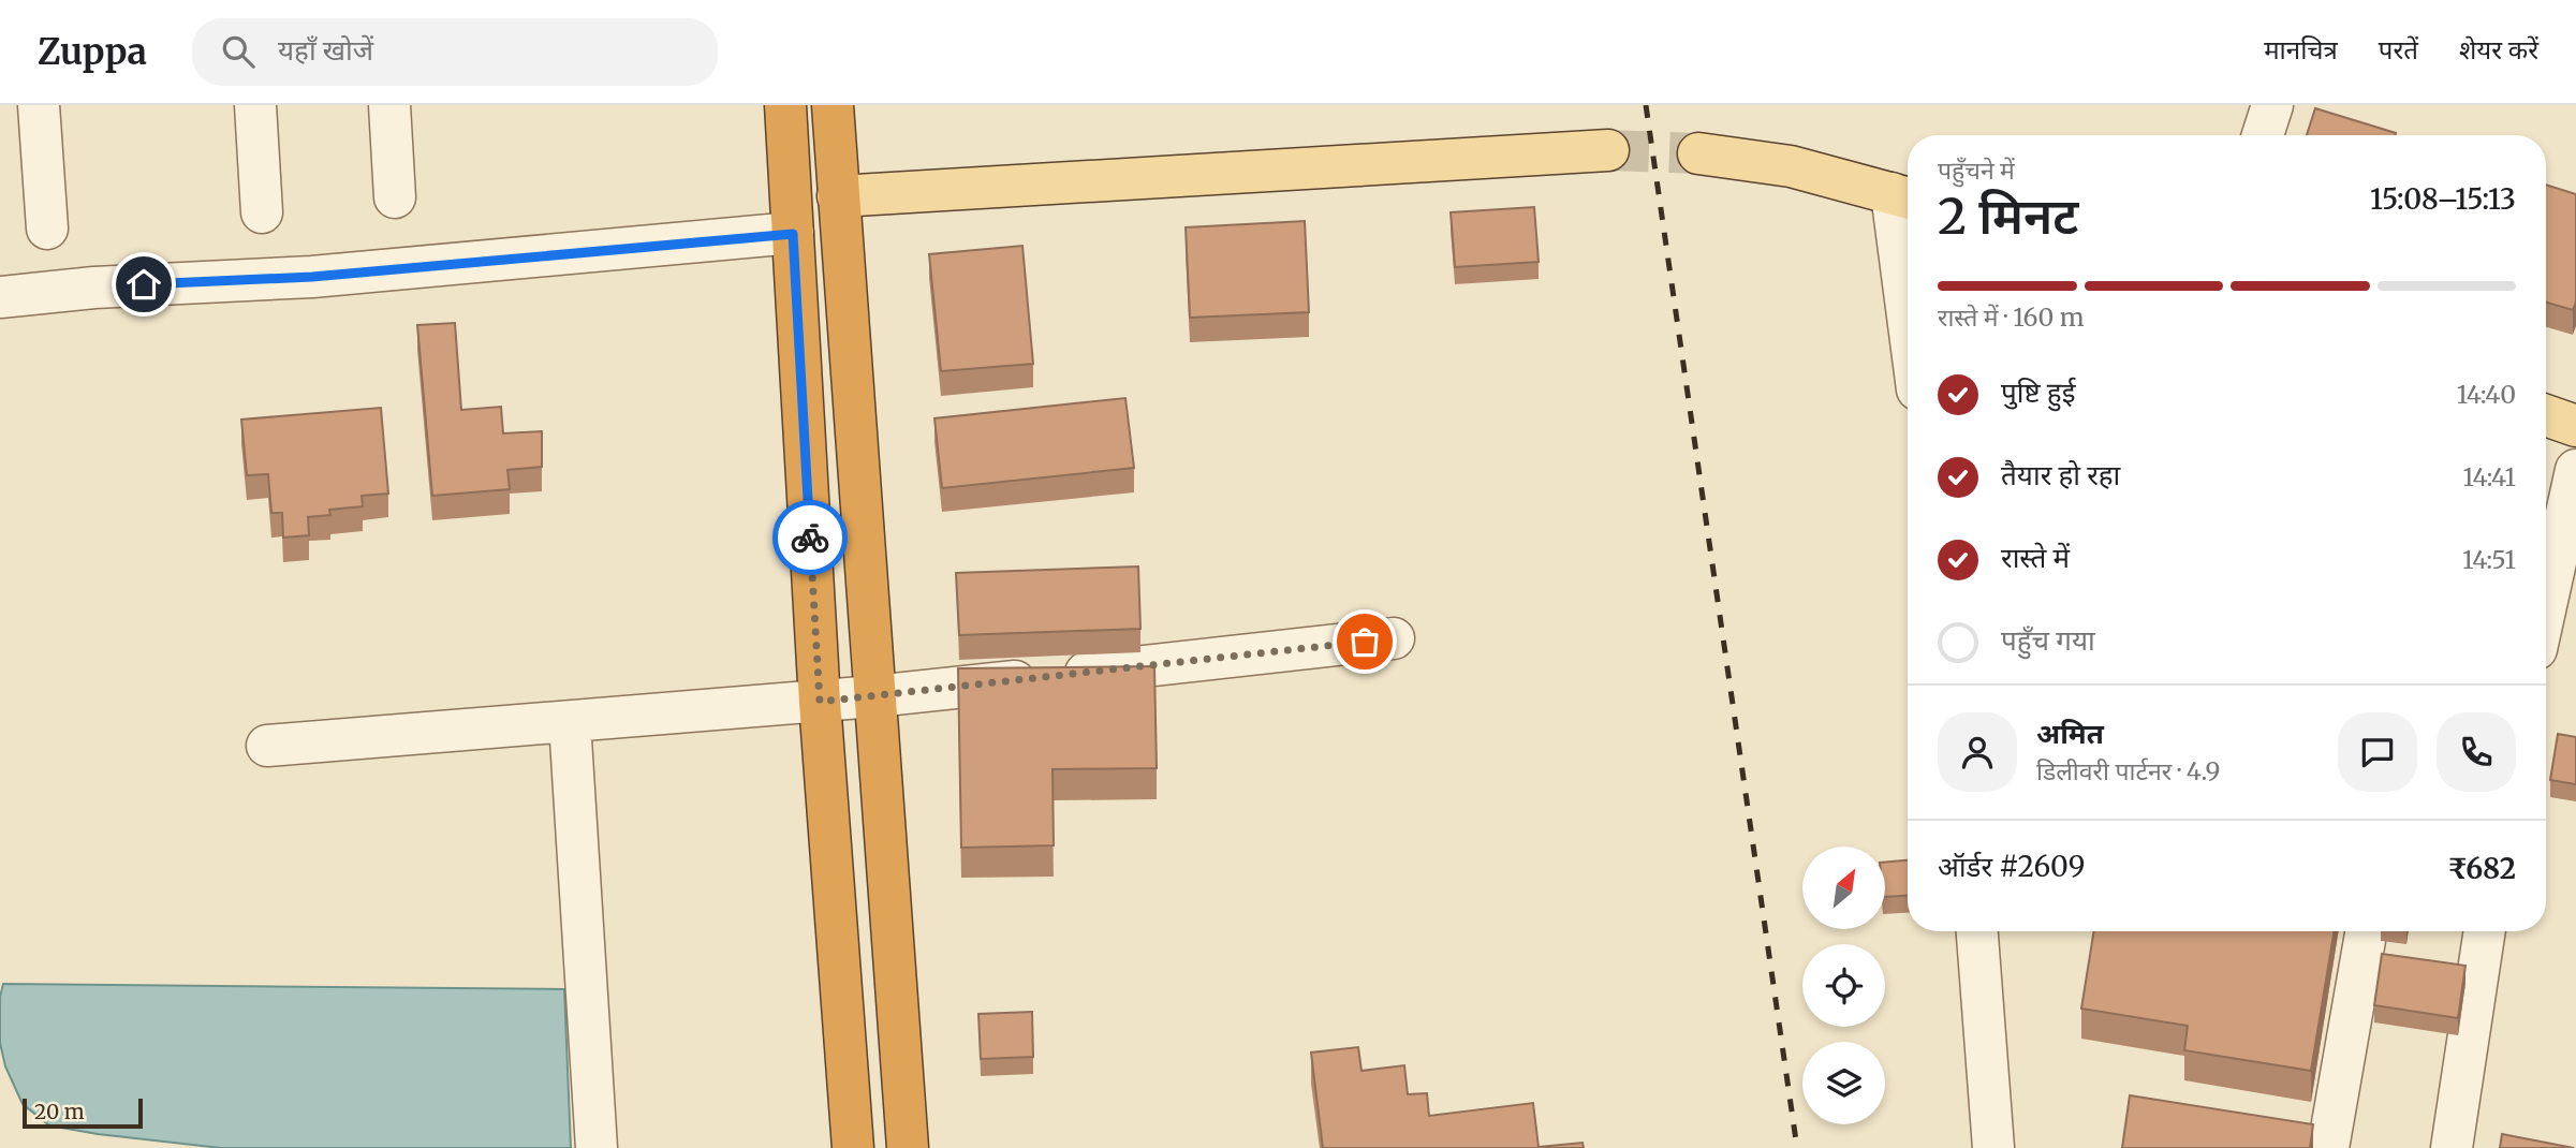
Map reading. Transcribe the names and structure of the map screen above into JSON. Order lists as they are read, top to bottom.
{
  "scale_bar": "20 m",
  "north": "top right",
  "page": {
    "header": "Zuppa",
    "search": "यहाँ खोजें",
    "nav": ["मानचित्र", "परतें", "शेयर करें"],
    "heading": ["2 मिनट", "पहुँचने में", "15:08–15:13"],
    "panel": [
      "अमित",
      "डिलीवरी पार्टनर · 4.9",
      "ऑर्डर #2609",
      "₹682"
    ],
    "bar": "रास्ते में · 160 m",
    "list": [
      ["पुष्टि हुई", "14:40"],
      ["तैयार हो रहा", "14:41"],
      ["रास्ते में", "14:51"],
      "पहुँच गया"
    ],
    "scale": "20 m"
  }
}
